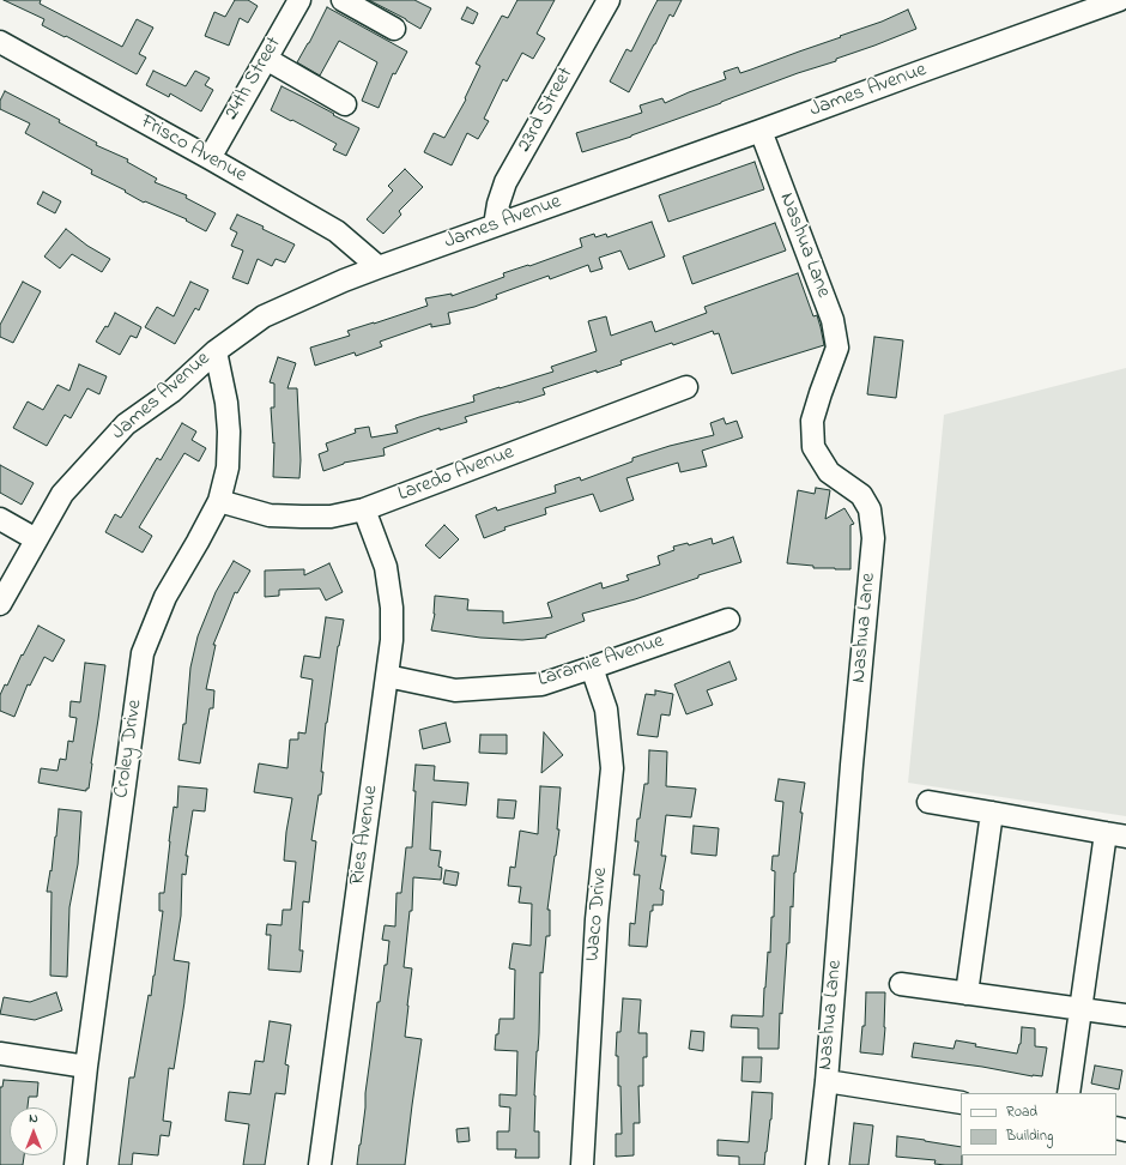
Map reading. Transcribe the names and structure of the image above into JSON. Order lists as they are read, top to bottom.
{
  "streets": {
    "street": [
      "24th Street",
      "James Avenue",
      "23rd Street",
      "Frisco Avenue",
      "Nashua Lane",
      "Laredo Avenue",
      "Laramie Avenue",
      "Croley Drive",
      "Ries Avenue",
      "Waco Drive"
    ]
  },
  "crossings": [
    ["24th Street", "Frisco Avenue"],
    ["James Avenue", "23rd Street"],
    ["James Avenue", "Frisco Avenue"],
    ["James Avenue", "Nashua Lane"],
    ["James Avenue", "Croley Drive"],
    ["Laredo Avenue", "Croley Drive"],
    ["Laredo Avenue", "Ries Avenue"],
    ["Laramie Avenue", "Ries Avenue"],
    ["Laramie Avenue", "Waco Drive"]
  ],
  "legend": ["Road", "Building"],
  "north": "top"
}
